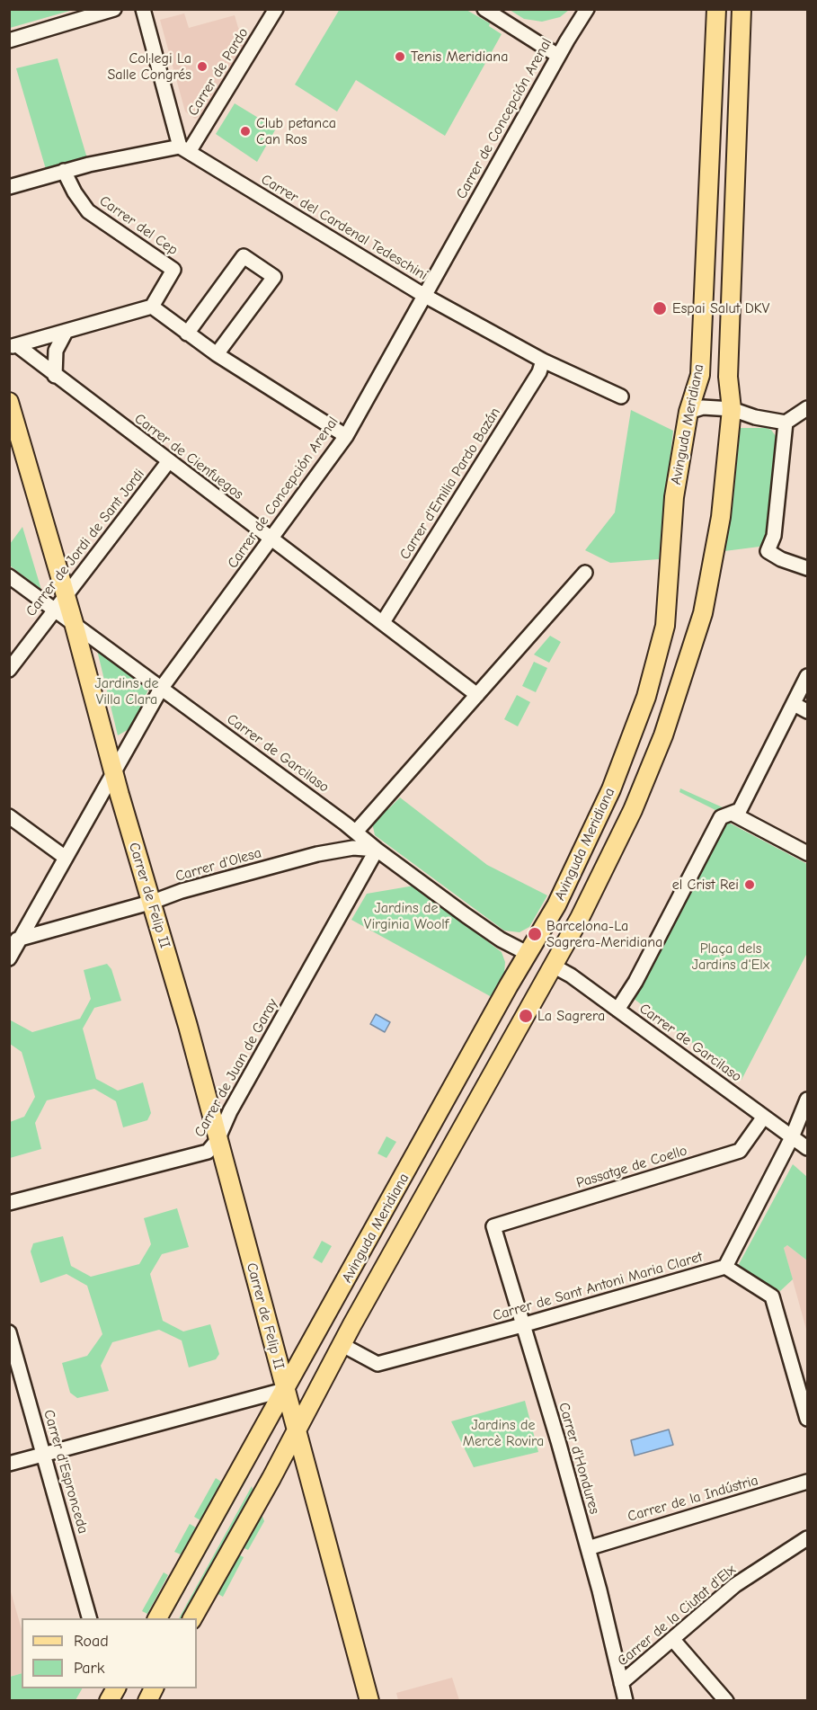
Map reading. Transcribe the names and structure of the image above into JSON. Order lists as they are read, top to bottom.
{
  "streets": {
    "main road": ["Avinguda Meridiana", "Carrer de Felip II"],
    "street": [
      "Carrer de Pardo",
      "Carrer de Concepción Arenal",
      "Carrer del Cep",
      "Carrer del Cardenal Tedeschini",
      "Carrer de Cienfuegos",
      "Carrer d'Emilia Pardo Bazán",
      "Carrer de Jordi de Sant Jordi",
      "Carrer de Garcilaso",
      "Carrer d'Olesa",
      "Carrer de Juan de Garay",
      "Passatge de Coello",
      "Carrer de Sant Antoni Maria Claret",
      "Carrer d'Hondures",
      "Carrer d'Espronceda",
      "Carrer de la Indústria",
      "Carrer de la Ciutat d'Elx"
    ]
  },
  "crossings": [
    ["Carrer de Pardo", "Carrer del Cardenal Tedeschini"],
    ["Carrer de Concepción Arenal", "Carrer del Cardenal Tedeschini"],
    ["Carrer de Concepción Arenal", "Carrer de Cienfuegos"],
    ["Carrer de Concepción Arenal", "Carrer de Garcilaso"],
    ["Carrer de Concepción Arenal", "Carrer d'Olesa"],
    ["Carrer de Concepción Arenal", "Carrer de Felip II"],
    ["Carrer del Cardenal Tedeschini", "Carrer d'Emilia Pardo Bazán"],
    ["Avinguda Meridiana", "Carrer de Garcilaso"],
    ["Avinguda Meridiana", "Carrer de Felip II"],
    ["Avinguda Meridiana", "Carrer de Sant Antoni Maria Claret"],
    ["Carrer de Cienfuegos", "Carrer d'Emilia Pardo Bazán"],
    ["Carrer de Cienfuegos", "Carrer de Jordi de Sant Jordi"],
    ["Carrer de Jordi de Sant Jordi", "Carrer de Garcilaso"],
    ["Carrer de Jordi de Sant Jordi", "Carrer de Felip II"],
    ["Carrer de Garcilaso", "Carrer d'Olesa"],
    ["Carrer de Garcilaso", "Carrer de Felip II"],
    ["Carrer de Garcilaso", "Carrer de Juan de Garay"],
    ["Carrer de Garcilaso", "Passatge de Coello"],
    ["Carrer de Garcilaso", "Carrer de Sant Antoni Maria Claret"],
    ["Carrer d'Olesa", "Carrer de Felip II"],
    ["Carrer d'Olesa", "Carrer de Juan de Garay"],
    ["Carrer de Felip II", "Carrer de Juan de Garay"],
    ["Passatge de Coello", "Carrer d'Hondures"],
    ["Carrer de Sant Antoni Maria Claret", "Carrer d'Hondures"],
    ["Carrer d'Hondures", "Carrer de la Indústria"],
    ["Carrer d'Hondures", "Carrer de la Ciutat d'Elx"]
  ],
  "parks": [
    "Jardins de Villa Clara",
    "Jardins de Virginia Woolf",
    "Plaça dels Jardins d'Elx",
    "Jardins de Mercè Rovira"
  ],
  "places": [
    "Tenis Meridiana",
    "Col·legi La Salle Congrés",
    "Club petanca Can Ros",
    "Espai Salut DKV",
    "el Crist Rei",
    "Barcelona-La Sagrera-Meridiana",
    "La Sagrera"
  ],
  "legend": ["Road", "Park"]
}
